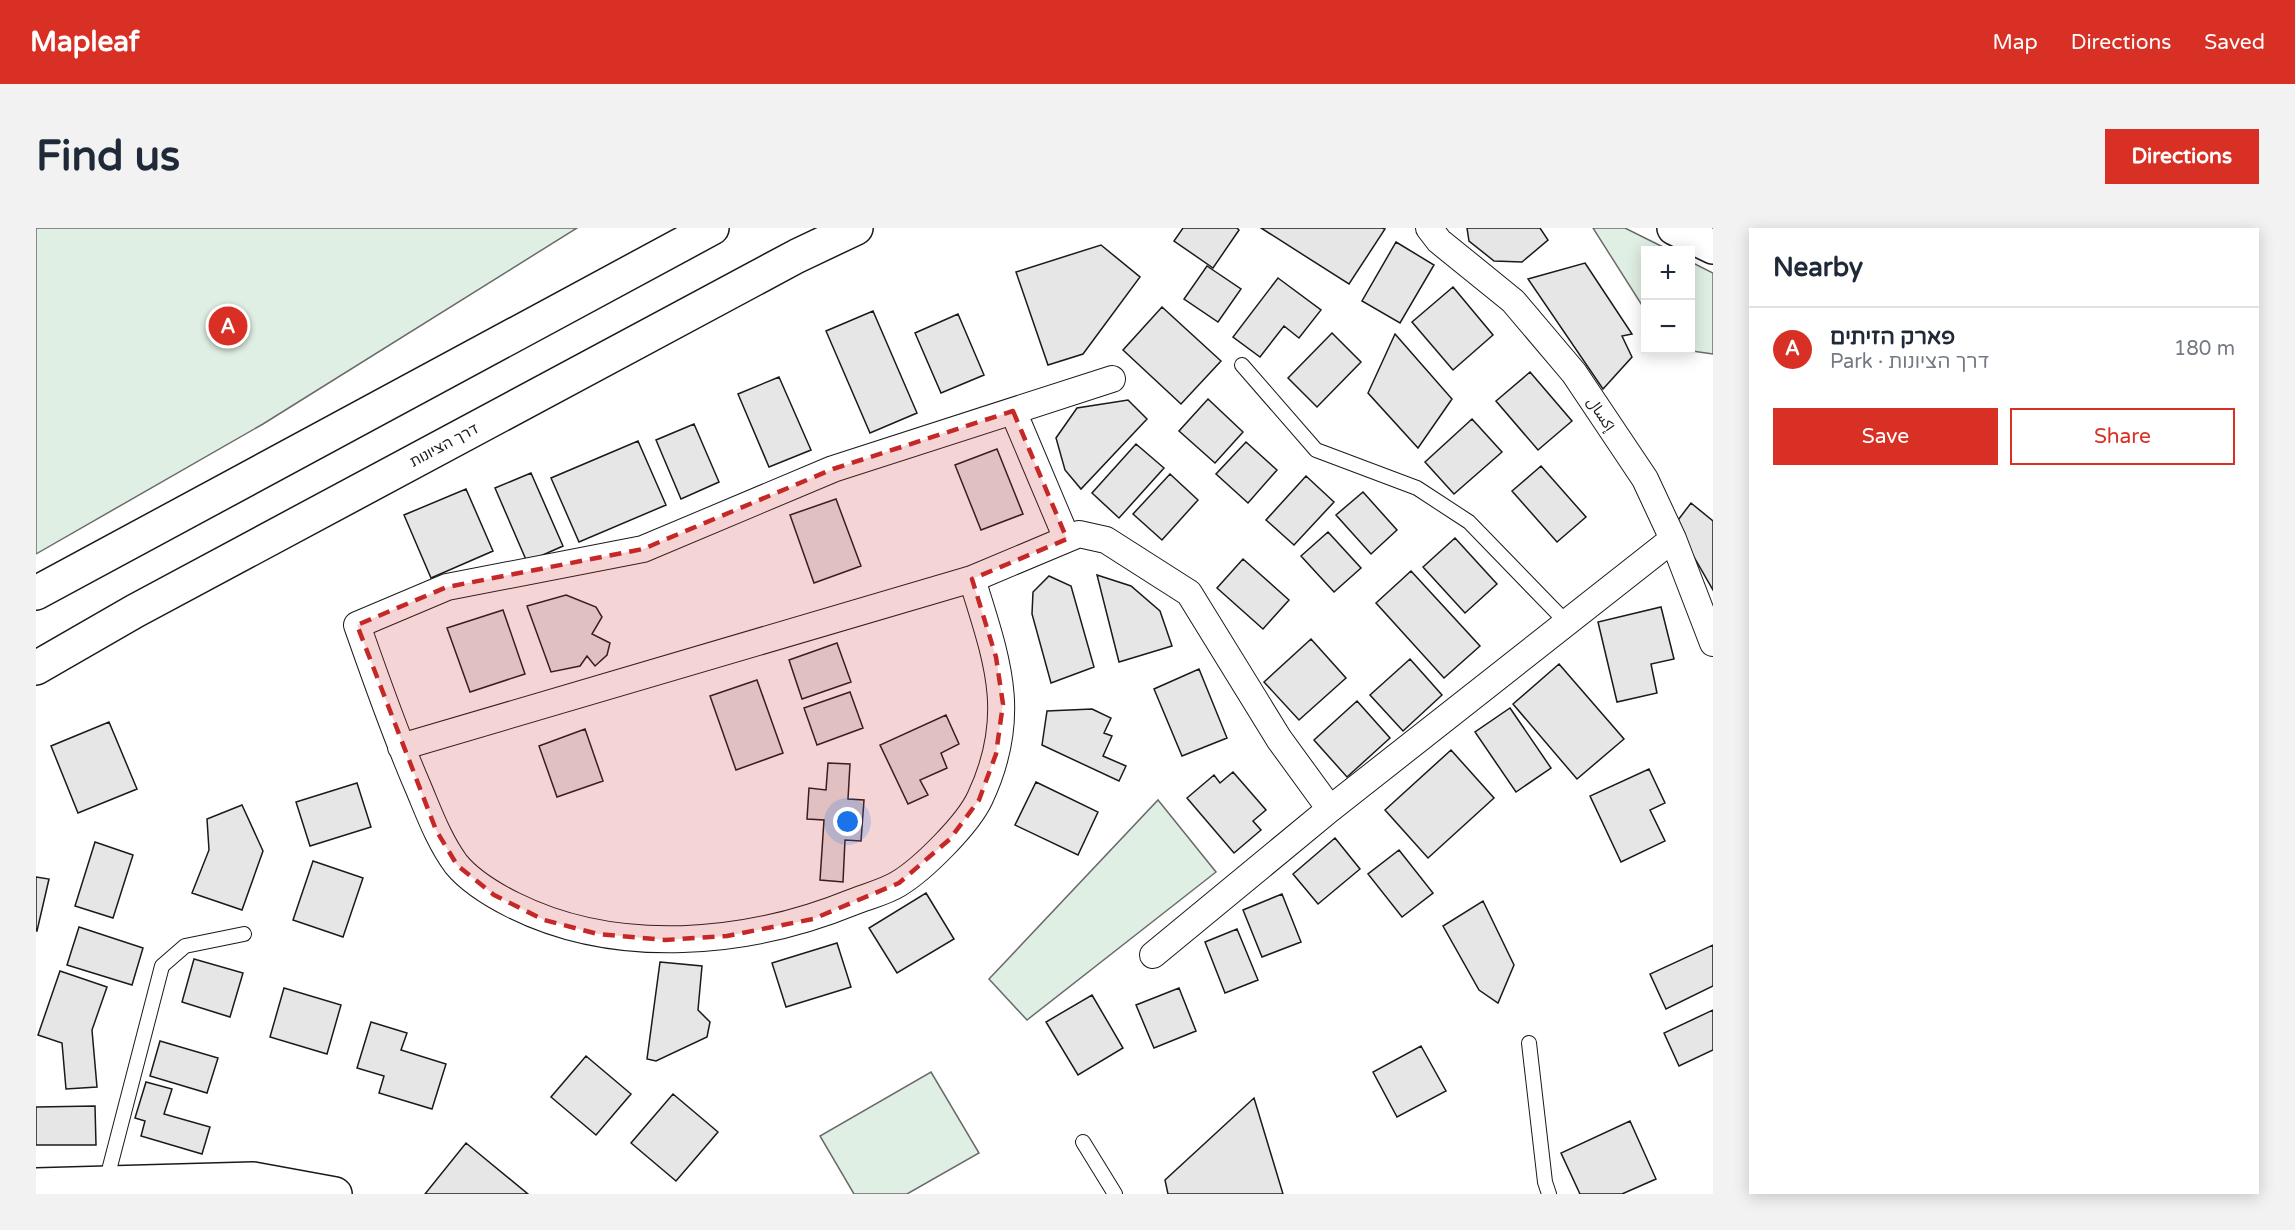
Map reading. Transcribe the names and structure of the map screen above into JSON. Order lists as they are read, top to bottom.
{
  "streets": {
    "main road": ["דרך הציונות"],
    "street": ["إكسال"]
  },
  "page": {
    "header": "Mapleaf",
    "nav": ["Map", "Directions", "Saved"],
    "buttons": [
      "Directions",
      ["Save", "Share"]
    ],
    "title": "Find us",
    "heading": "Nearby",
    "map_buttons": ["+", "−"],
    "pins": "A",
    "list": [
      {
        "mark": "A",
        "name": "פארק הזיתים",
        "note": "Park · דרך הציונות",
        "value": "180 m"
      }
    ]
  }
}
